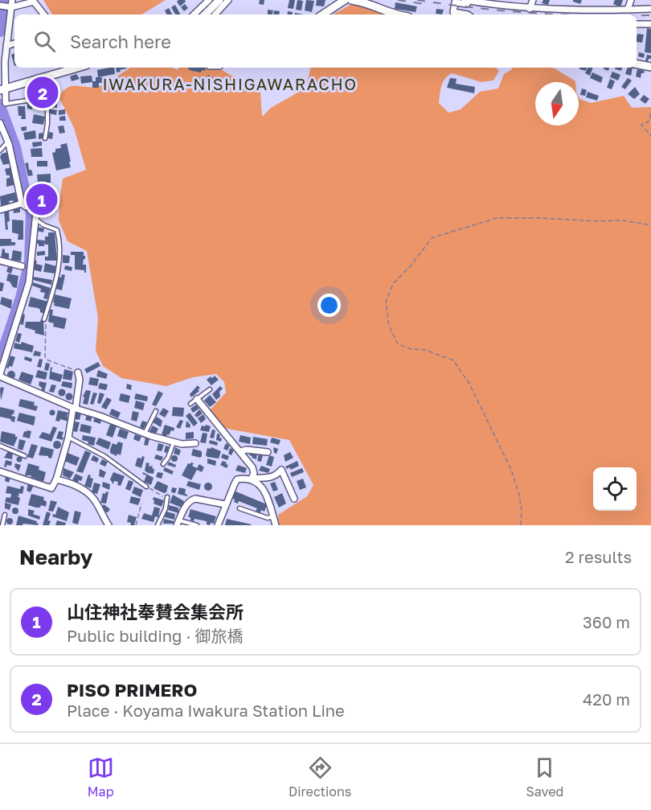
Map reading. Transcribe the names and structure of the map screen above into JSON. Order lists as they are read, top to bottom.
{
  "districts": ["IWAKURA-NISHIGAWARACHO"],
  "north": "bottom",
  "page": {
    "search": "Search here",
    "pins": ["2", "1"],
    "heading": ["Nearby", "2 results"],
    "list": [
      {
        "mark": "1",
        "name": "山住神社奉賛会集会所",
        "note": "Public building · 御旅橋",
        "value": "360 m"
      },
      {
        "mark": "2",
        "name": "PISO PRIMERO",
        "note": "Place · Koyama Iwakura Station Line",
        "value": "420 m"
      }
    ],
    "nav": ["Map", "Directions", "Saved"]
  }
}
